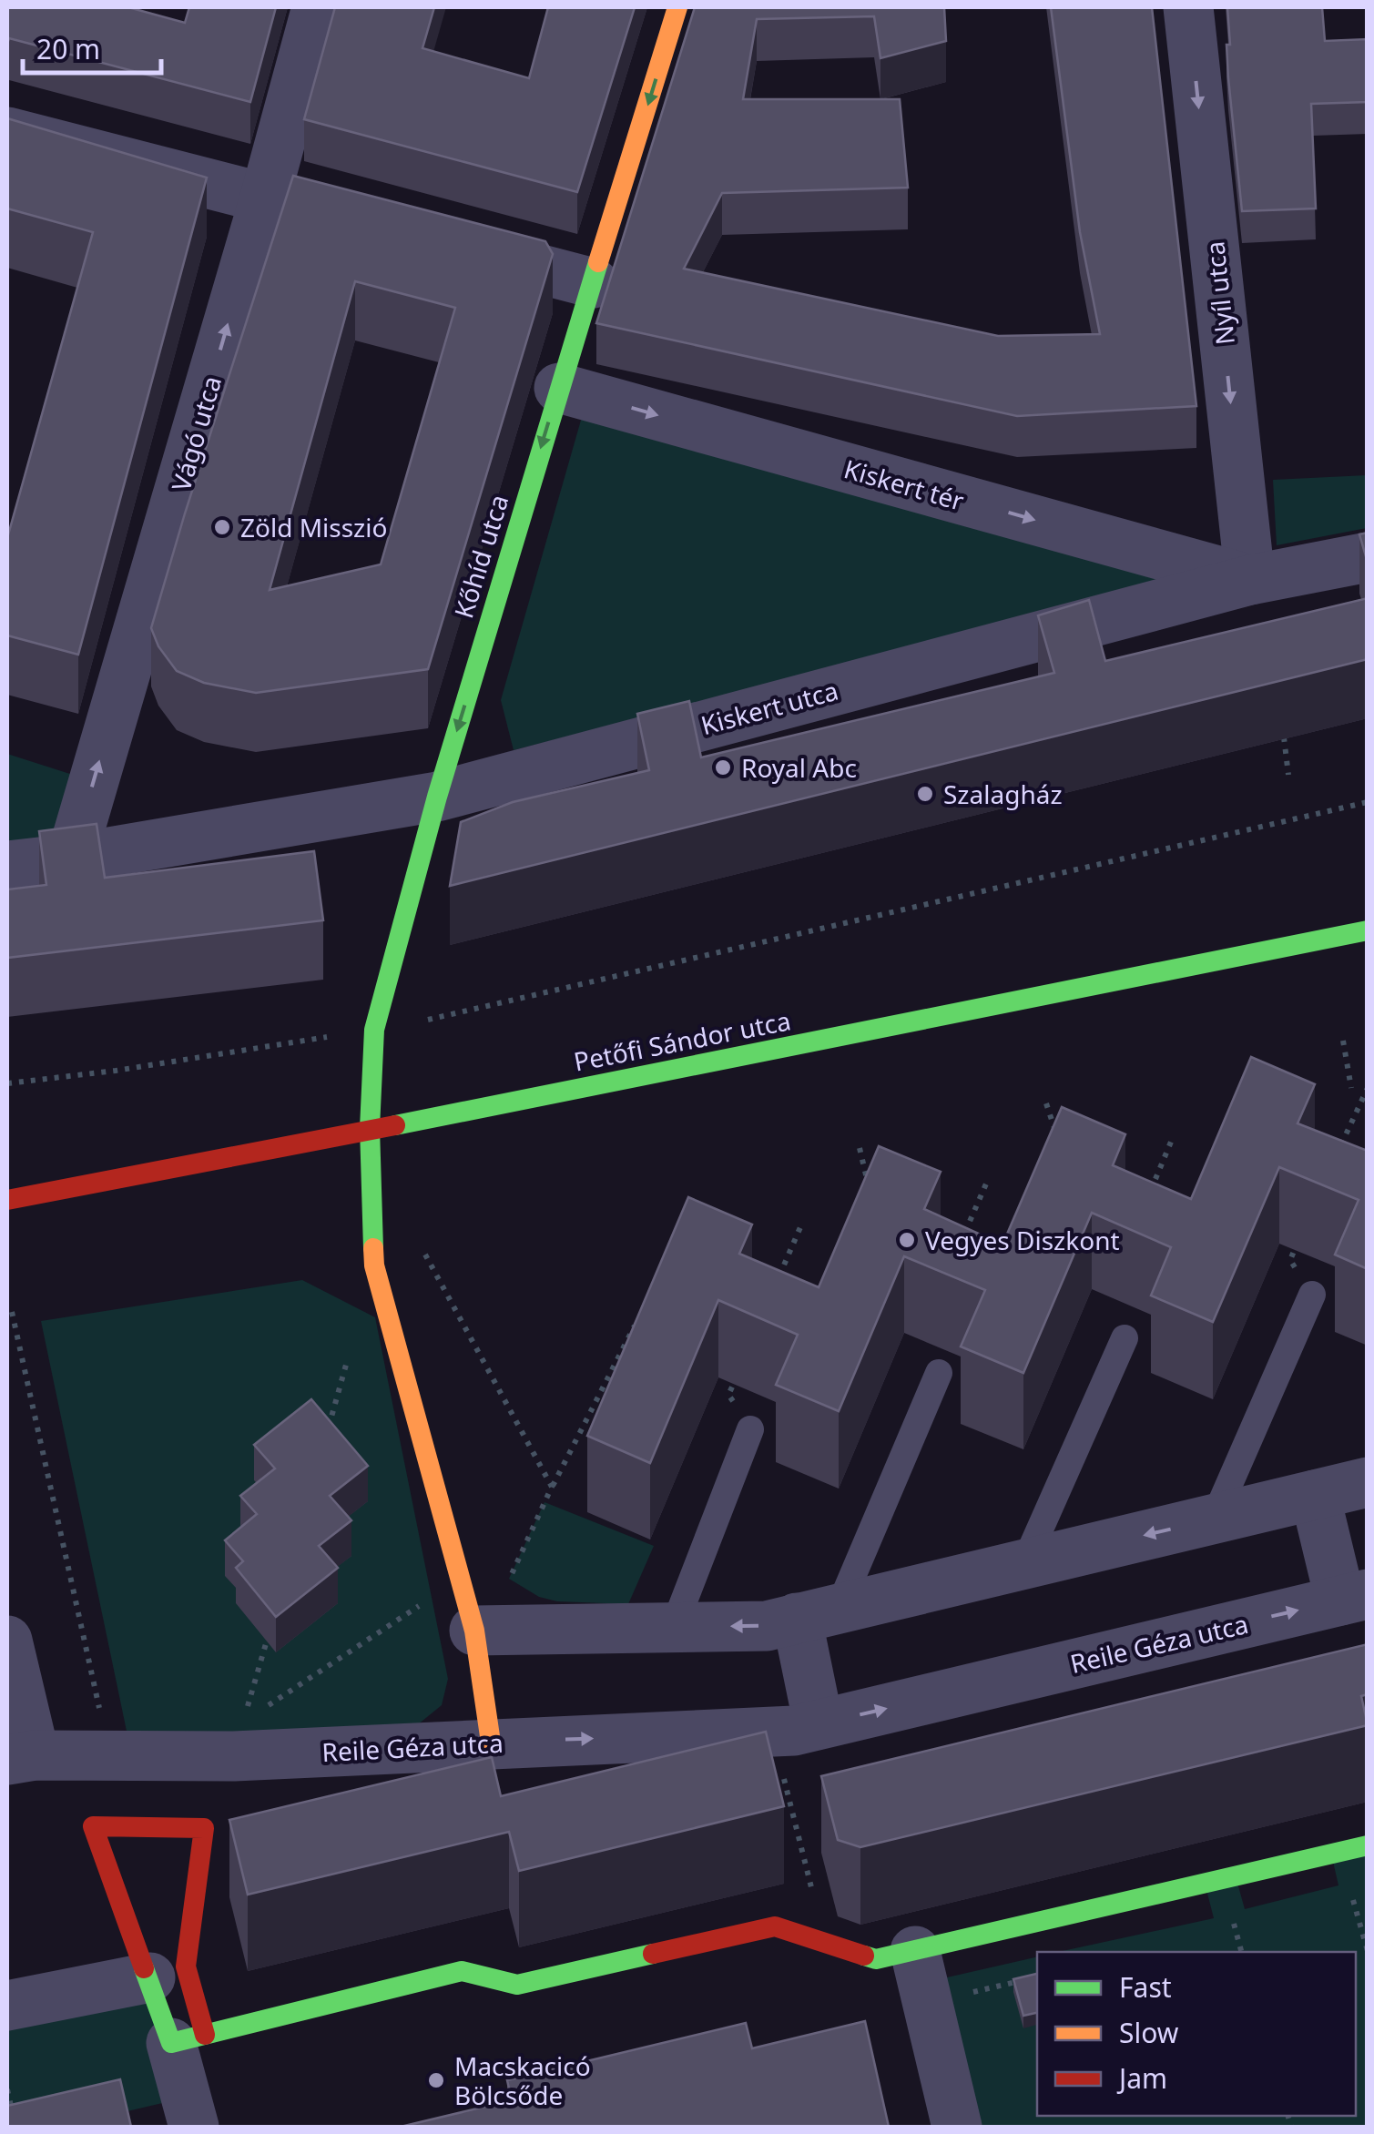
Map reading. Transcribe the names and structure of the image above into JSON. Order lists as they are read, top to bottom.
{
  "streets": {
    "street": [
      "Nyíl utca",
      "Vágó utca",
      "Kiskert tér",
      "Kőhíd utca",
      "Kiskert utca",
      "Petőfi Sándor utca",
      "Reile Géza utca"
    ]
  },
  "crossings": [
    ["Nyíl utca", "Kiskert tér"],
    ["Nyíl utca", "Kiskert utca"],
    ["Vágó utca", "Kiskert utca"],
    ["Kiskert tér", "Kőhíd utca"],
    ["Kiskert tér", "Kiskert utca"],
    ["Kőhíd utca", "Kiskert utca"],
    ["Kőhíd utca", "Petőfi Sándor utca"],
    ["Kőhíd utca", "Reile Géza utca"]
  ],
  "one_way": [
    "Nyíl utca",
    "Vágó utca",
    "Kiskert tér",
    "Kőhíd utca"
  ],
  "places": [
    "Zöld Misszió",
    "Royal Abc",
    "Szalagház",
    "Vegyes Diszkont",
    "Macskacicó Bölcsőde"
  ],
  "legend": ["Fast", "Slow", "Jam"],
  "scale_bar": "20 m"
}
